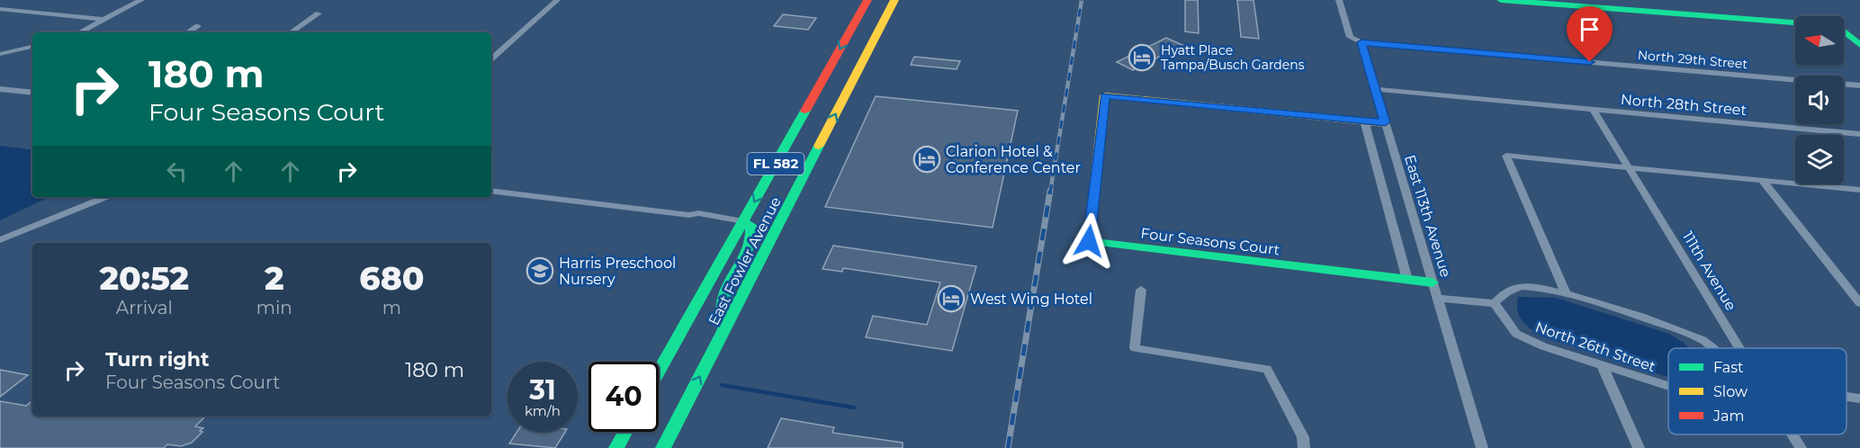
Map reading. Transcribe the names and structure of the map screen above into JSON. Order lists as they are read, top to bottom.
{
  "streets": {
    "main road": ["FL 582", "Four Seasons Court", "East Fowler Avenue"],
    "street": [
      "North 29th Street",
      "North 28th Street",
      "East 113th Avenue",
      "111th Avenue",
      "North 26th Street"
    ]
  },
  "crossings": [
    ["North 29th Street", "East 113th Avenue"],
    ["North 28th Street", "East 113th Avenue"],
    ["North 28th Street", "111th Avenue"],
    ["East 113th Avenue", "Four Seasons Court"]
  ],
  "places": {
    "hotel": ["Hyatt Place Tampa/Busch Gardens", "Clarion Hotel & Conference Center", "West Wing Hotel"],
    "school or university": ["Harris Preschool Nursery"]
  },
  "legend": ["Fast", "Slow", "Jam"],
  "north": "left",
  "page": {
    "turn": ["180 m", "Four Seasons Court"],
    "eta": [
      "20:52",
      "Arrival",
      "2",
      "min",
      "680",
      "m"
    ],
    "list": [
      {
        "name": "Turn right",
        "note": "Four Seasons Court",
        "value": "180 m"
      }
    ],
    "speed": "31 km/h",
    "limit": "40"
  }
}
